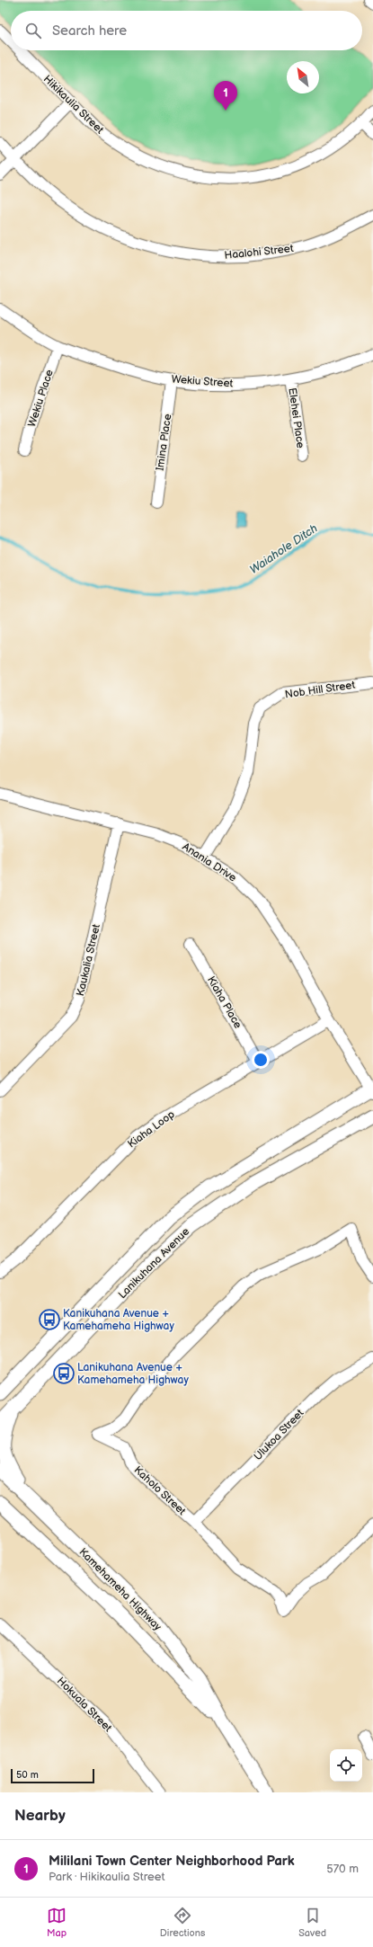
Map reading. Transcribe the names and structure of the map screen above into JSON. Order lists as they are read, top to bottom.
{
  "streets": {
    "main road": ["Lanikuhana Avenue", "Kamehameha Highway"],
    "street": [
      "Hikikaulia Street",
      "Haalohi Street",
      "Wekiu Street",
      "Wekiu Place",
      "Elehei Place",
      "Imina Place",
      "Nob Hill Street",
      "Anania Drive",
      "Kaukalia Street",
      "Kiaha Place",
      "Kiaha Loop",
      "Ulukoa Street",
      "Kaholo Street",
      "Hokuala Street"
    ]
  },
  "crossings": [
    ["Wekiu Street", "Wekiu Place"],
    ["Wekiu Street", "Elehei Place"],
    ["Wekiu Street", "Imina Place"],
    ["Nob Hill Street", "Anania Drive"],
    ["Anania Drive", "Kaukalia Street"],
    ["Anania Drive", "Kiaha Loop"],
    ["Anania Drive", "Lanikuhana Avenue"],
    ["Kiaha Place", "Kiaha Loop"],
    ["Ulukoa Street", "Kaholo Street"]
  ],
  "water": ["Waiahole Ditch"],
  "places": {
    "bus stop": ["Kanikuhana Avenue + Kamehameha Highway", "Lanikuhana Avenue + Kamehameha Highway"]
  },
  "scale_bar": "50 m",
  "north": "top left",
  "page": {
    "search": "Search here",
    "pins": "1",
    "scale": "50 m",
    "heading": "Nearby",
    "list": [
      {
        "mark": "1",
        "name": "Mililani Town Center Neighborhood Park",
        "note": "Park · Hikikaulia Street",
        "value": "570 m"
      }
    ],
    "nav": ["Map", "Directions", "Saved"]
  }
}
